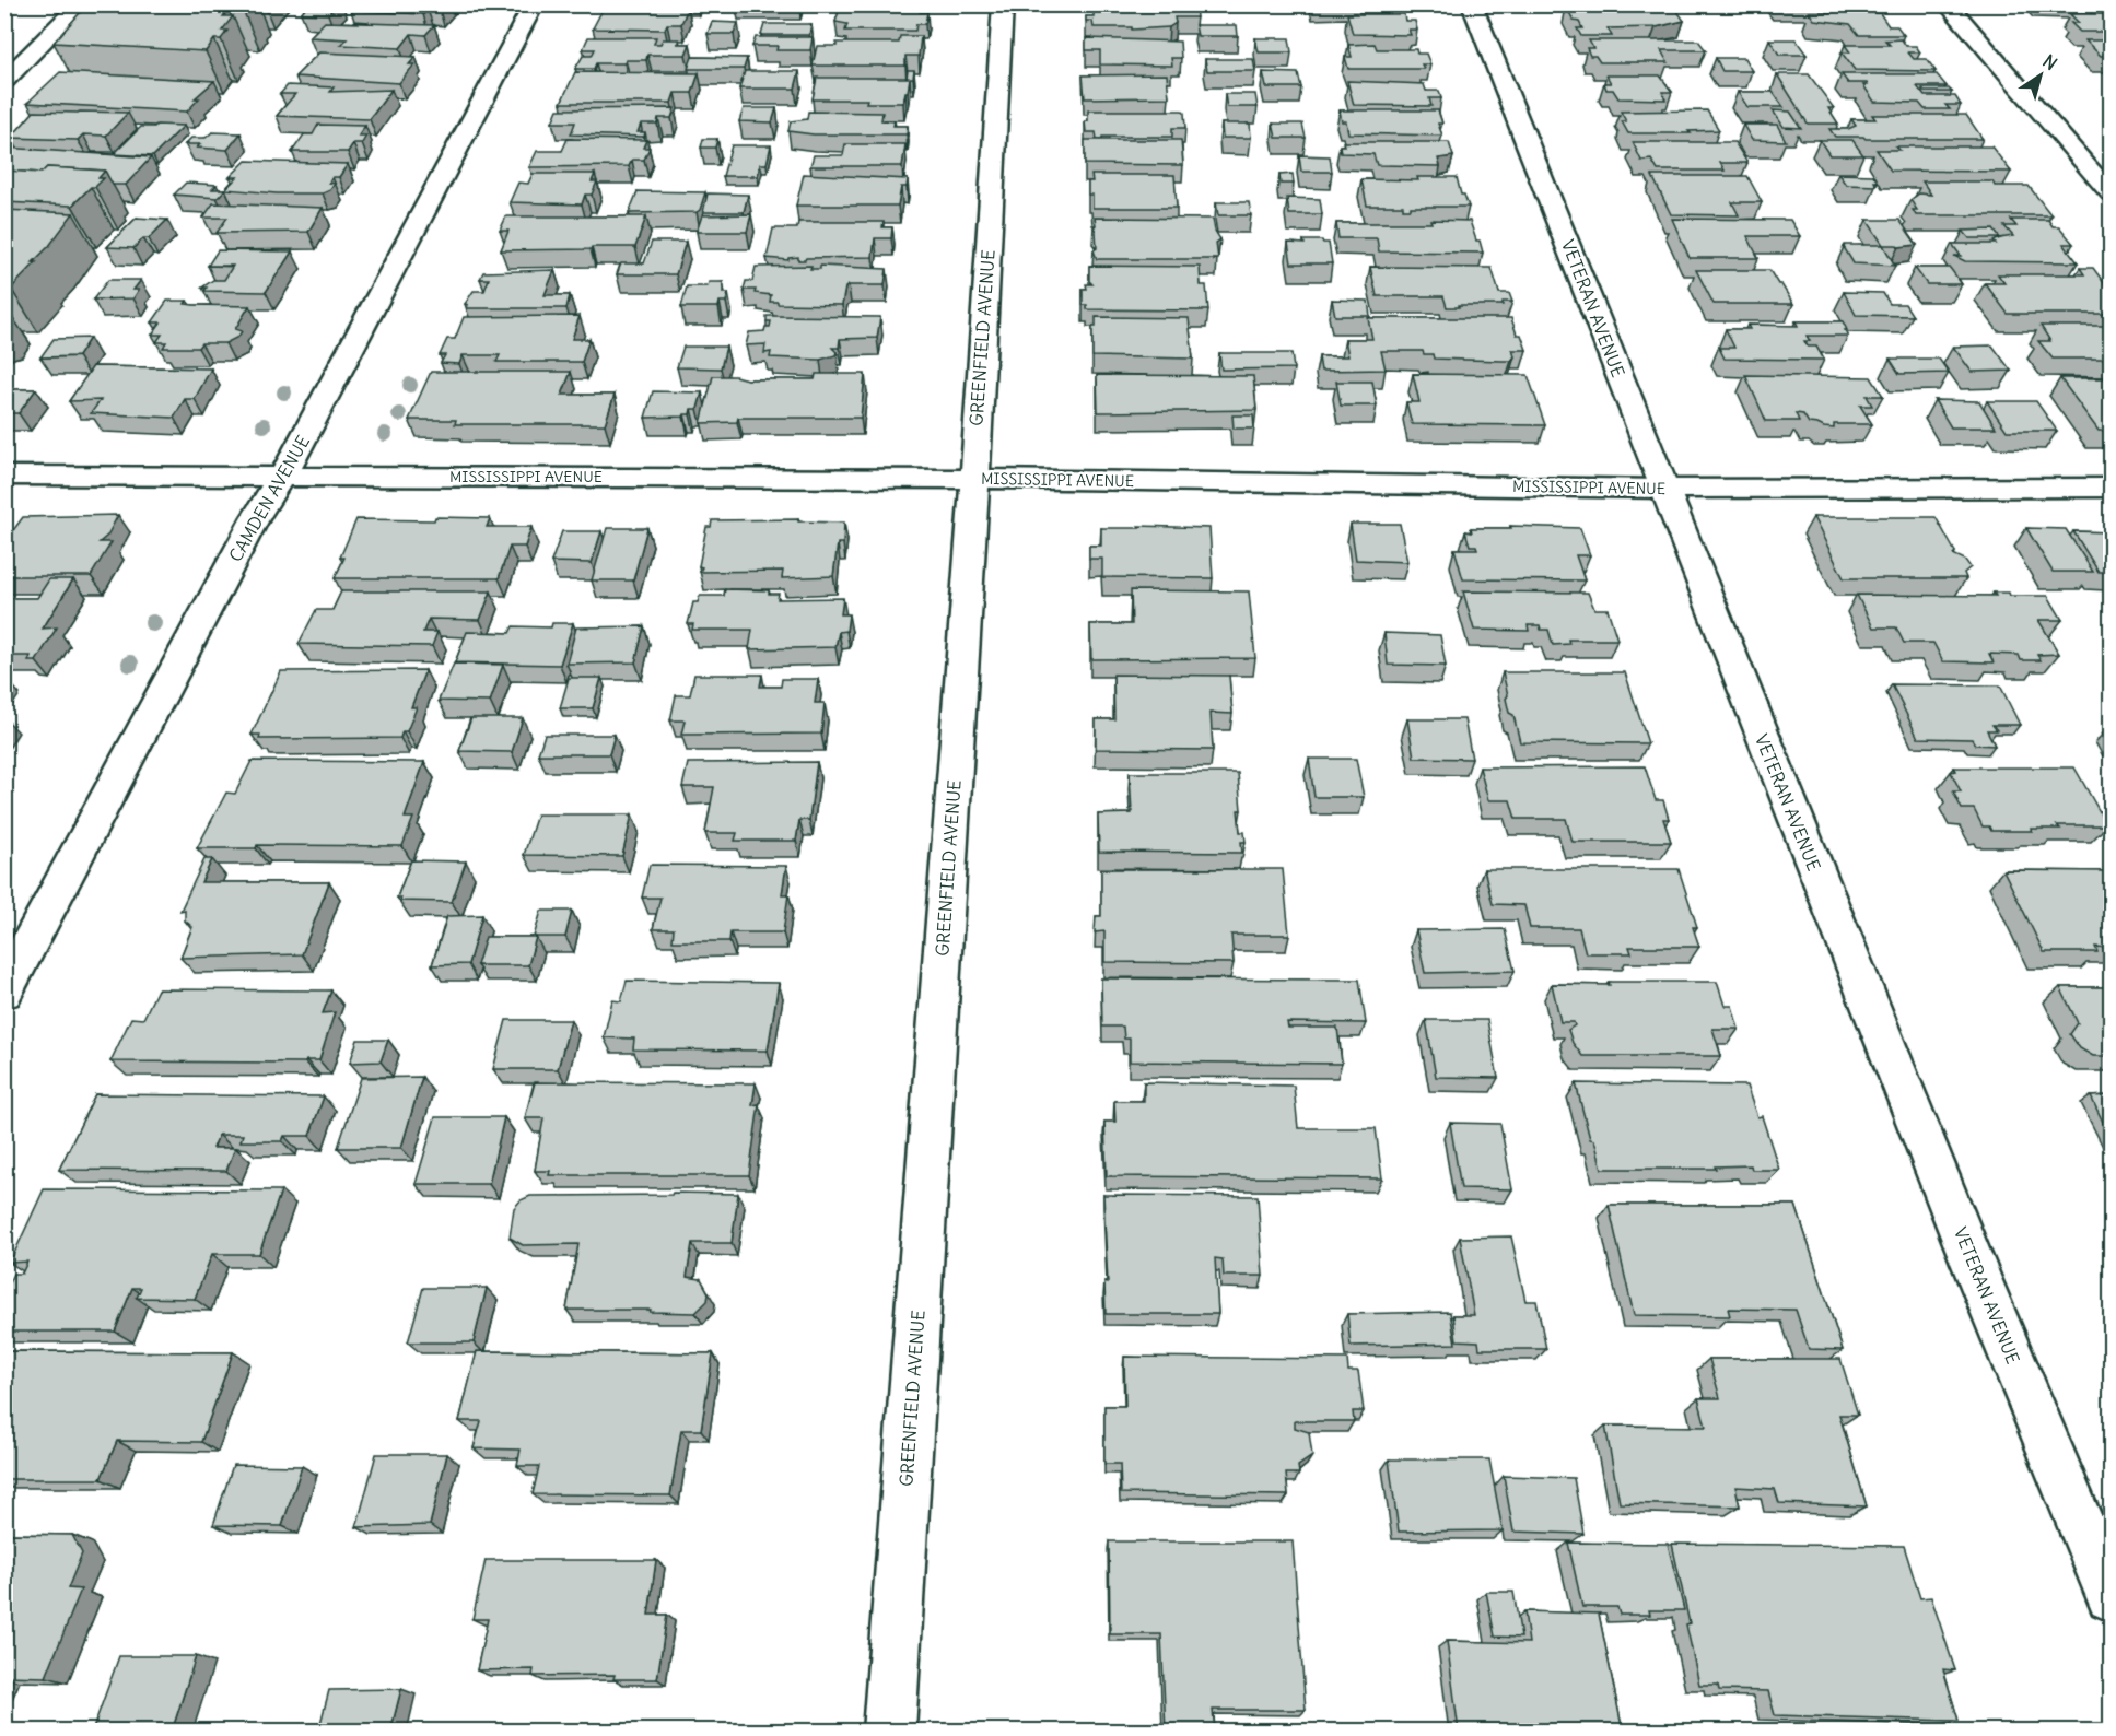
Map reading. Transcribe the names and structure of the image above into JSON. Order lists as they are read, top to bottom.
{
  "streets": {
    "street": [
      "VETERAN AVENUE",
      "GREENFIELD AVENUE",
      "MISSISSIPPI AVENUE",
      "CAMDEN AVENUE"
    ]
  },
  "crossings": [
    ["VETERAN AVENUE", "MISSISSIPPI AVENUE"],
    ["GREENFIELD AVENUE", "MISSISSIPPI AVENUE"],
    ["MISSISSIPPI AVENUE", "CAMDEN AVENUE"]
  ],
  "north": "top right"
}
